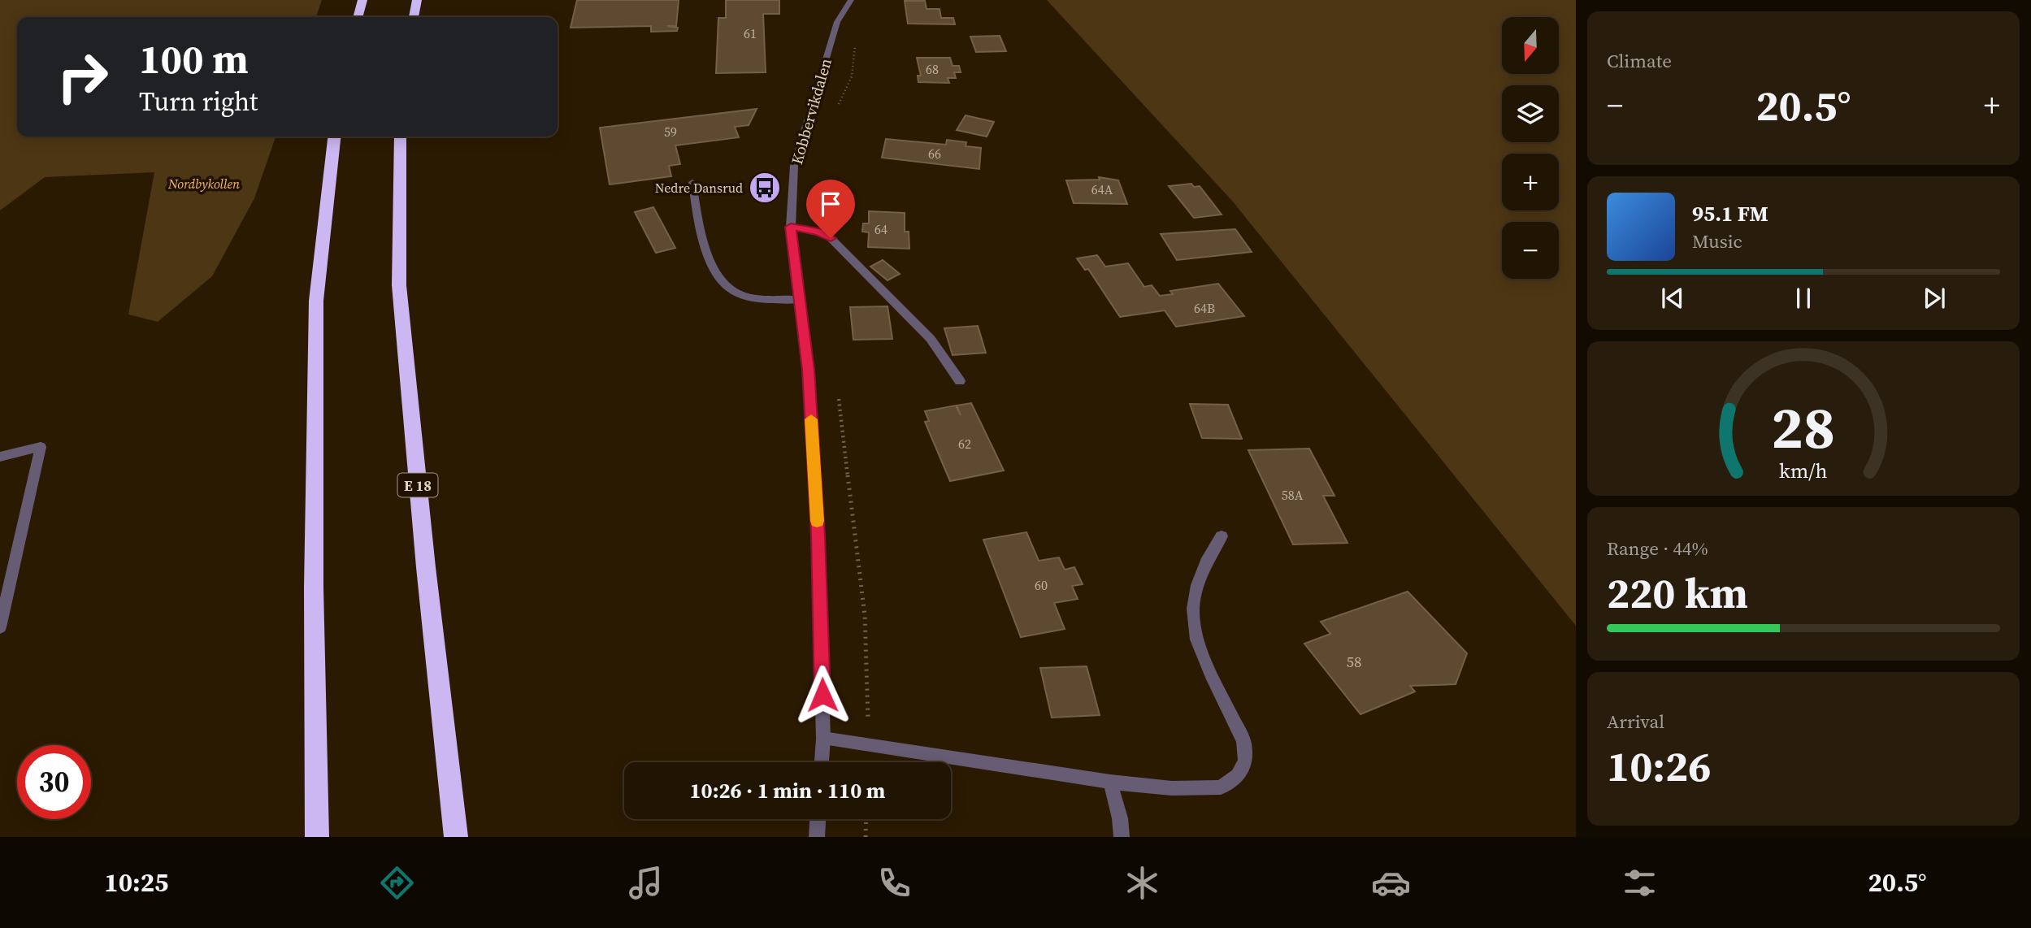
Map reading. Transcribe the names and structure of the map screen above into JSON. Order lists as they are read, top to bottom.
{
  "streets": {
    "highway": ["E 18"],
    "street": ["Kobbervikdalen"]
  },
  "parks": ["Nordbykollen"],
  "places": {
    "bus stop": ["Nedre Dansrud"]
  },
  "house_numbers": [
    "61",
    "68",
    "59",
    "66",
    "64A",
    "64",
    "64B",
    "62",
    "58A",
    "60",
    "58"
  ],
  "north": "bottom",
  "page": {
    "tile": [
      "Climate",
      ["Range · 44%", "220 km"],
      ["Arrival", "10:26"]
    ],
    "map_buttons": ["+", "−"],
    "turn": ["100 m", "Turn right"],
    "heat": ["−", "20.5°", "+"],
    "song": ["95.1 FM", "Music"],
    "limit": "30",
    "trip": "10:26 · 1 min · 110 m",
    "tabs": ["10:25", "20.5°"],
    "gauge": ["28", "km/h"]
  }
}
